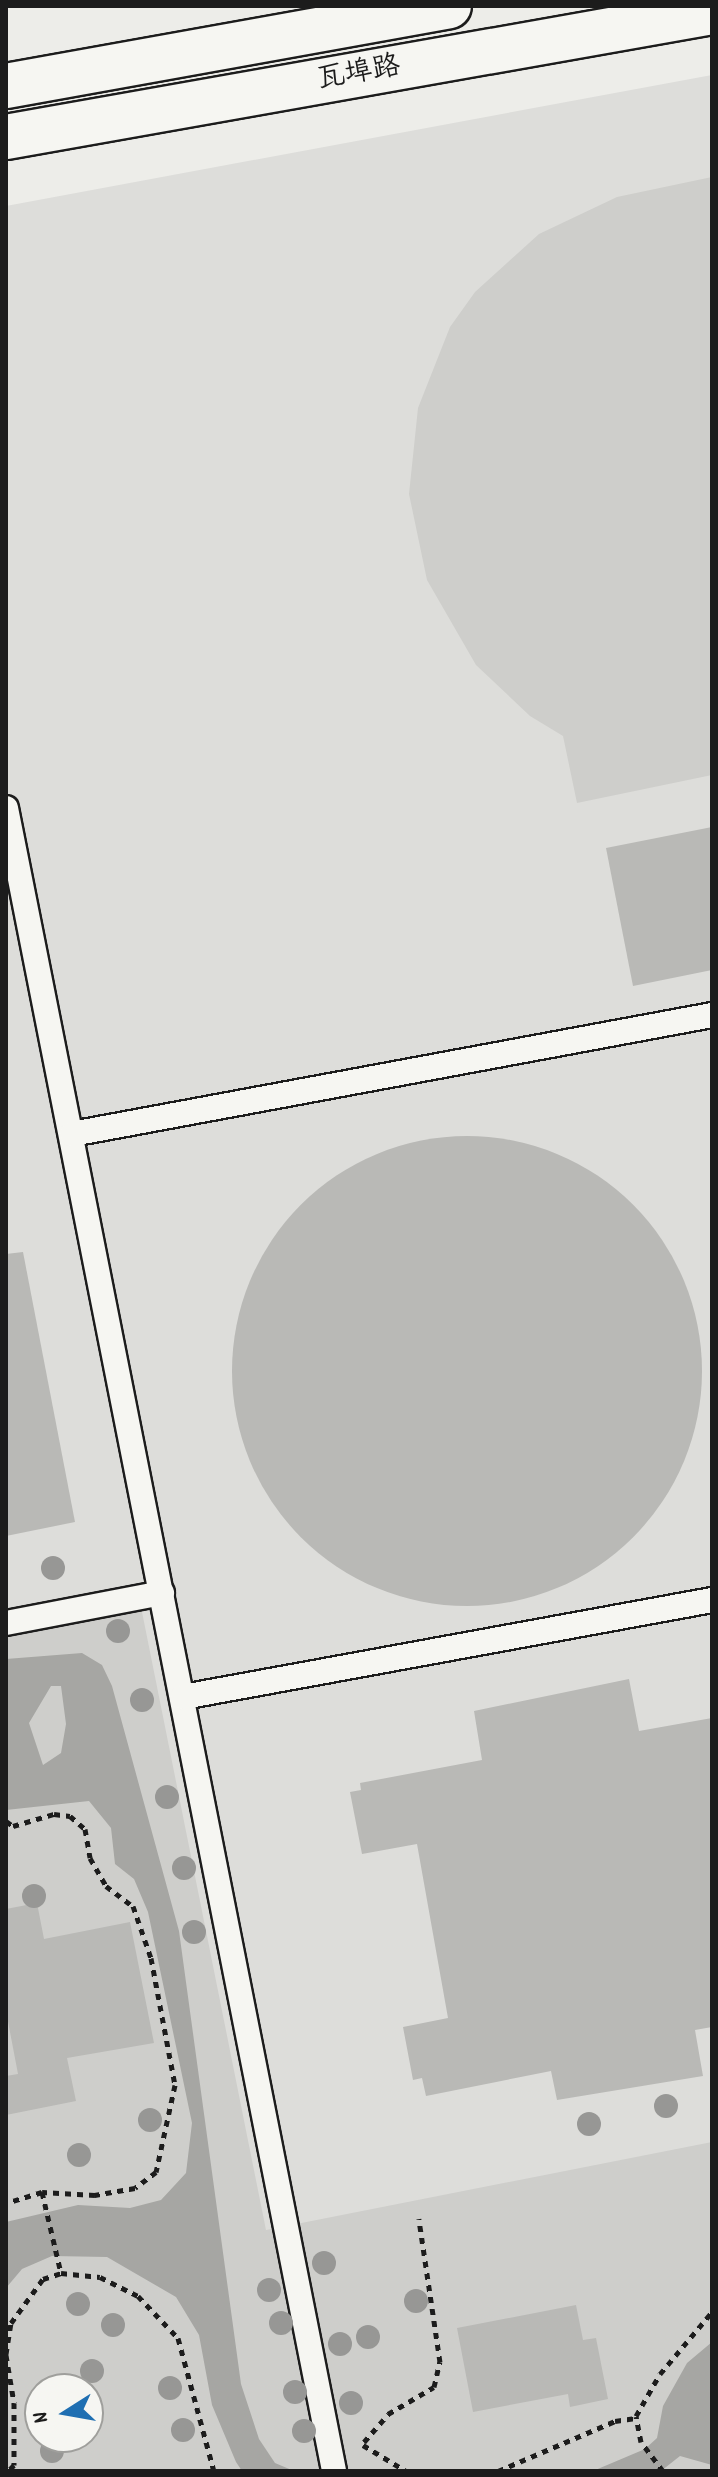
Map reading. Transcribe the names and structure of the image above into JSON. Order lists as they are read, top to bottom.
{
  "streets": {
    "street": ["瓦埠路"]
  },
  "north": "left"
}
